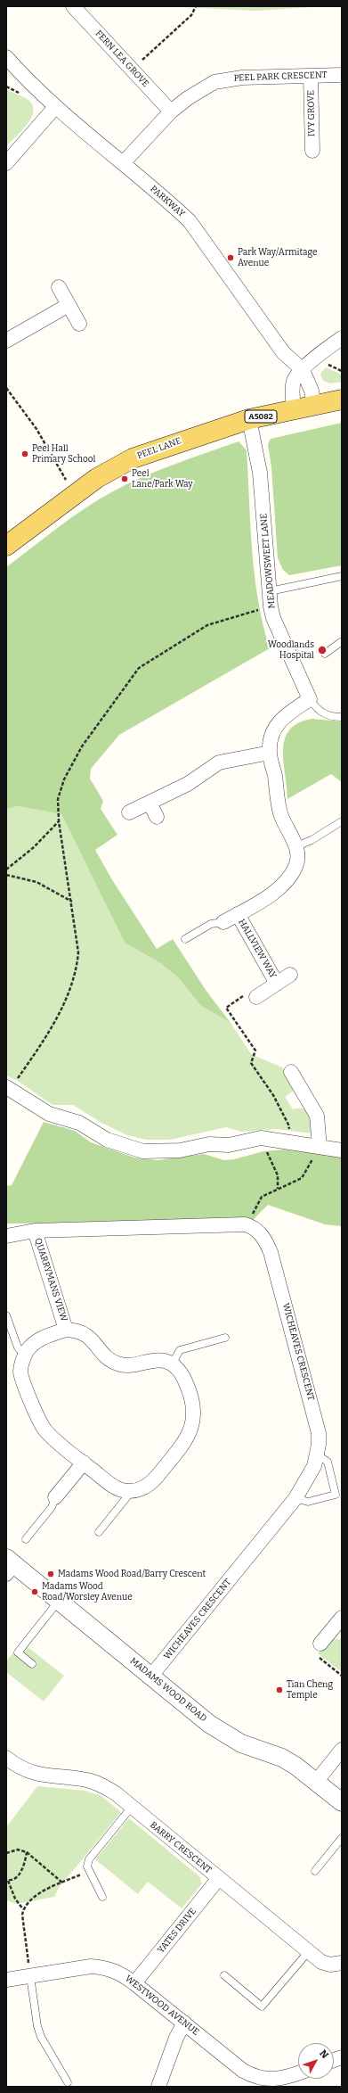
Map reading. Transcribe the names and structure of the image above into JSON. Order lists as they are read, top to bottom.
{
  "streets": {
    "main road": ["A5082", "PEEL LANE"],
    "street": [
      "FERN LEA GROVE",
      "PEEL PARK CRESCENT",
      "IVY GROVE",
      "PARKWAY",
      "MEADOWSWEET LANE",
      "HALLVIEW WAY",
      "QUARRYMANS VIEW",
      "WICHEAVES CRESCENT",
      "MADAMS WOOD ROAD",
      "BARRY CRESCENT",
      "YATES DRIVE",
      "WESTWOOD AVENUE"
    ]
  },
  "crossings": [
    ["FERN LEA GROVE", "PEEL PARK CRESCENT"],
    ["PEEL PARK CRESCENT", "IVY GROVE"],
    ["PEEL PARK CRESCENT", "PARKWAY"],
    ["A5082", "PEEL LANE"],
    ["PEEL LANE", "MEADOWSWEET LANE"],
    ["MEADOWSWEET LANE", "HALLVIEW WAY"],
    ["WICHEAVES CRESCENT", "MADAMS WOOD ROAD"],
    ["BARRY CRESCENT", "YATES DRIVE"],
    ["YATES DRIVE", "WESTWOOD AVENUE"]
  ],
  "places": [
    "Park Way/Armitage Avenue",
    "Peel Hall Primary School",
    "Peel Lane/Park Way",
    "Woodlands Hospital",
    "Madams Wood Road/Barry Crescent",
    "Madams Wood Road/Worsley Avenue",
    "Tian Cheng Temple"
  ],
  "north": "top right"
}
